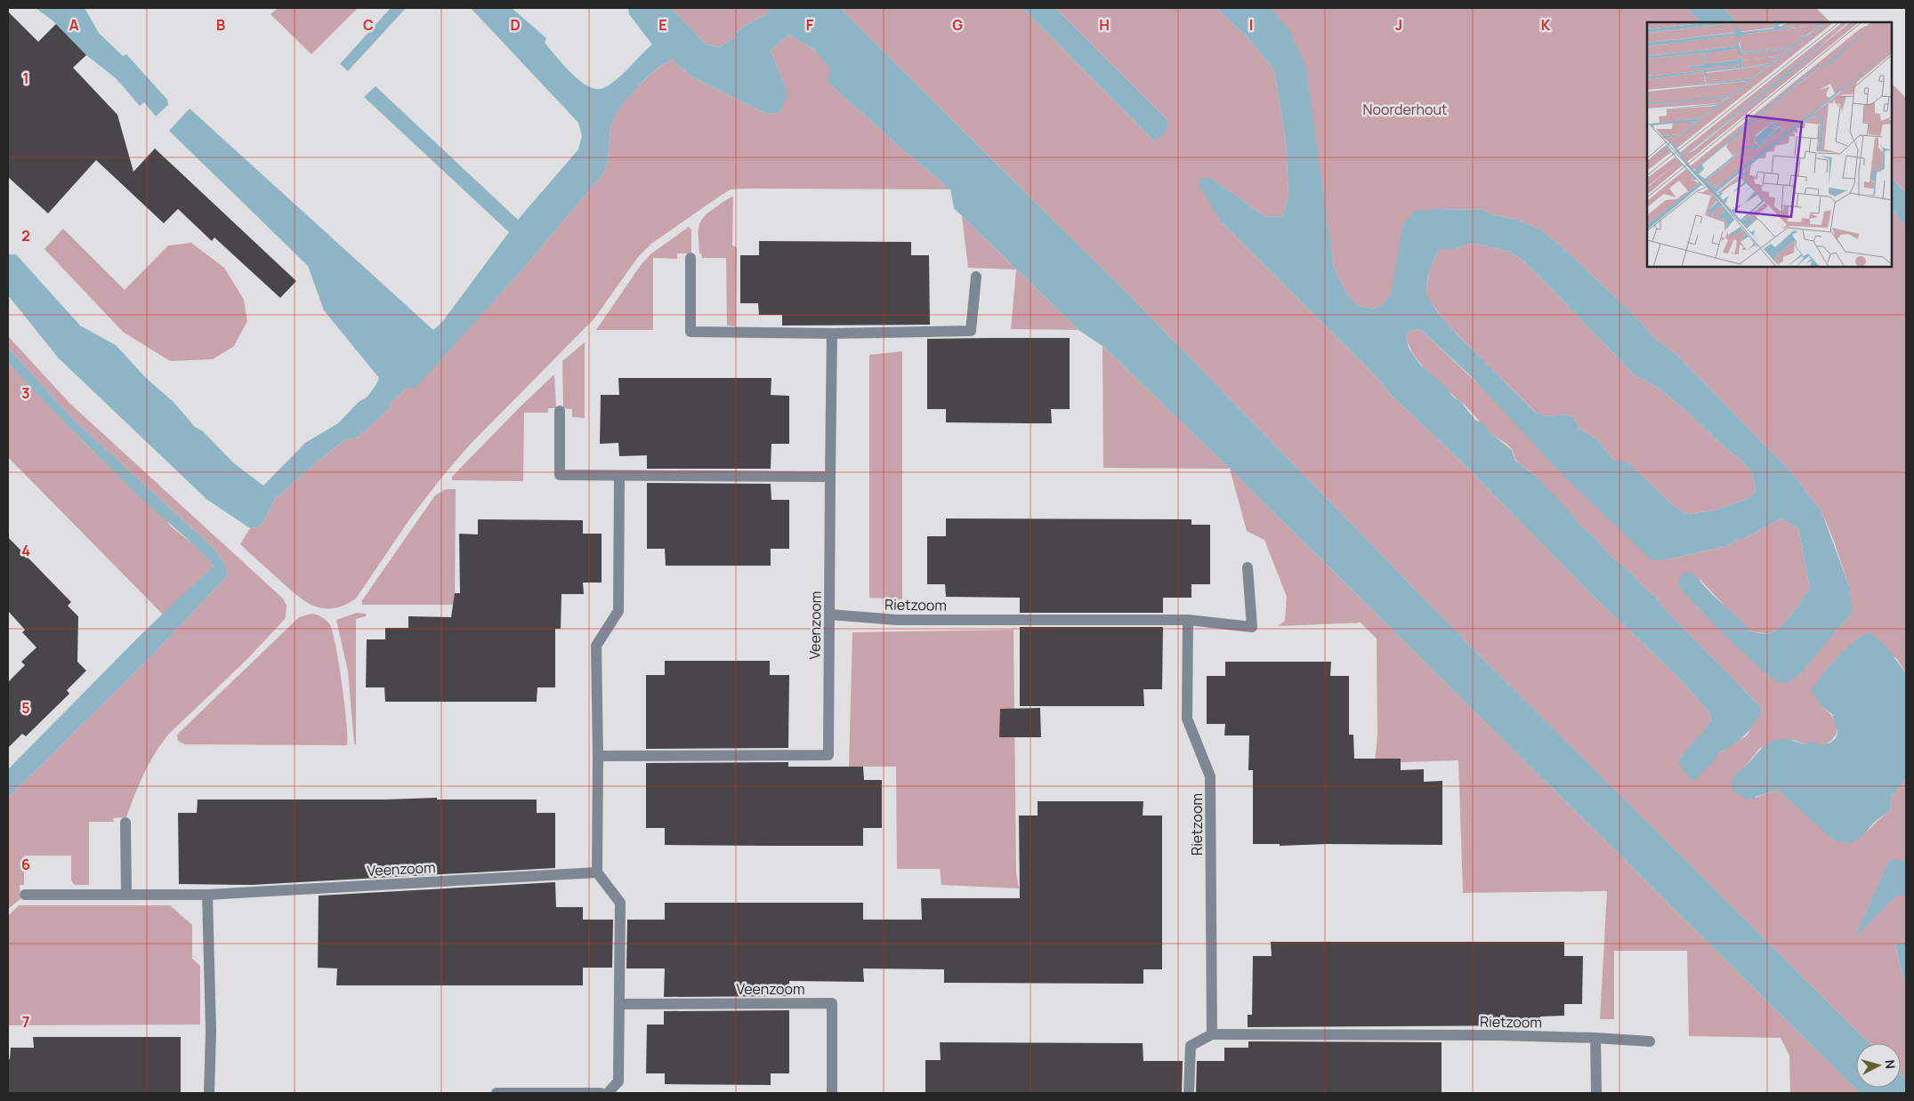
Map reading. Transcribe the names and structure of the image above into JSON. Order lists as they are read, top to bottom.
{
  "streets": {
    "street": ["Rietzoom", "Veenzoom"]
  },
  "crossings": [
    ["Rietzoom", "Veenzoom"]
  ],
  "parks": ["Noorderhout"],
  "north": "right",
  "grid": {
    "columns": [
      "A",
      "B",
      "C",
      "D",
      "E",
      "F",
      "G",
      "H",
      "I",
      "J",
      "K"
    ],
    "rows": [
      "1",
      "2",
      "3",
      "4",
      "5",
      "6",
      "7"
    ]
  }
}
